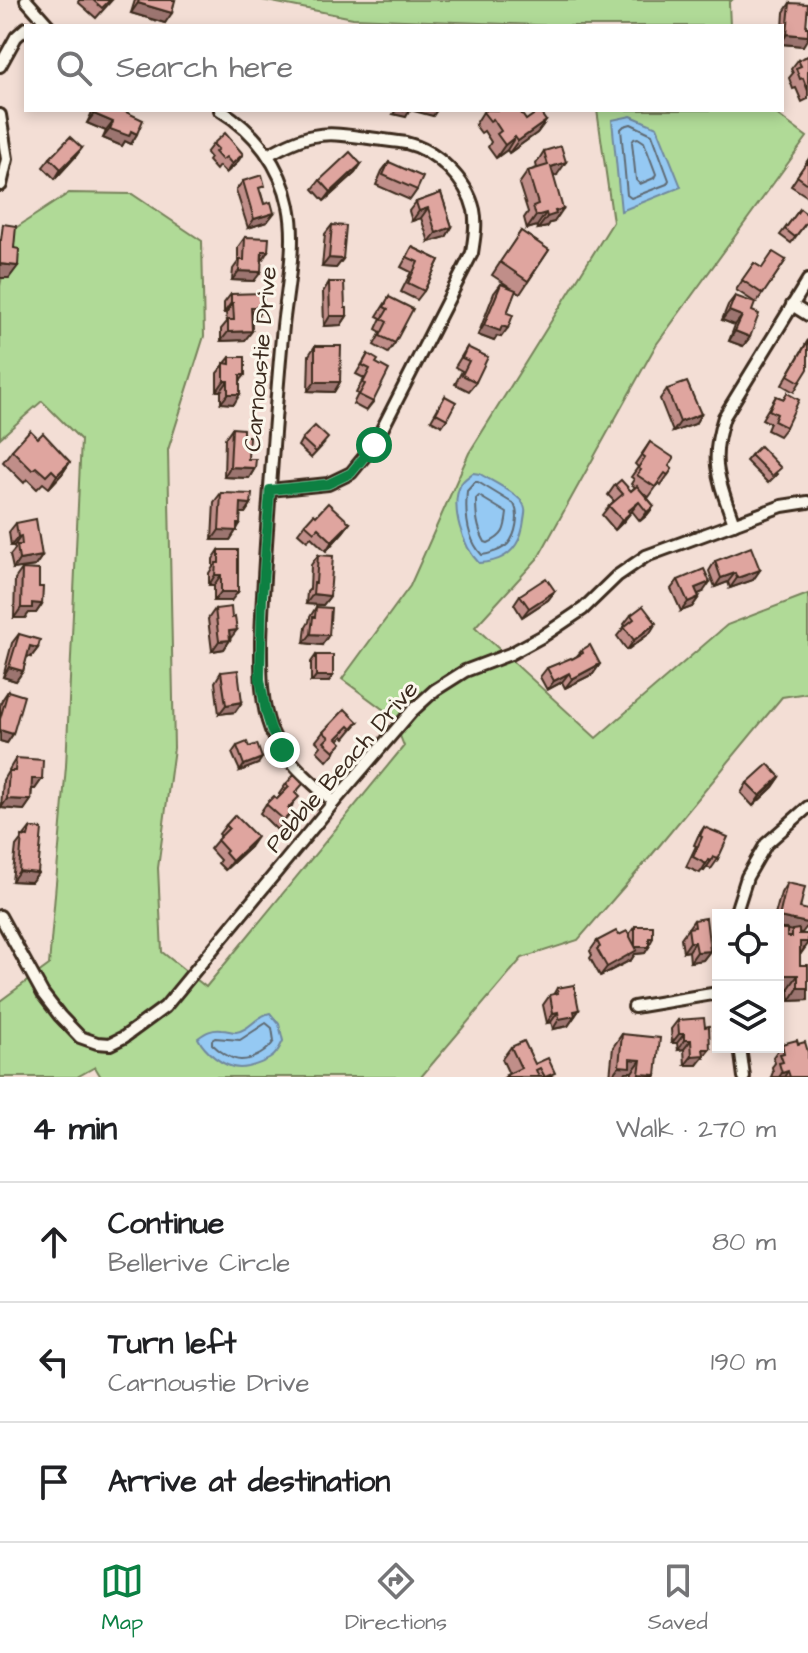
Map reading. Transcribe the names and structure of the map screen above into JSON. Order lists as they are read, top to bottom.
{
  "streets": {
    "street": ["Carnoustie Drive", "Pebble Beach Drive"]
  },
  "crossings": [
    ["Carnoustie Drive", "Pebble Beach Drive"]
  ],
  "page": {
    "search": "Search here",
    "heading": ["4 min", "Walk · 270 m"],
    "list": [
      ["Continue", "Bellerive Circle", "80 m"],
      ["Turn left", "Carnoustie Drive", "190 m"],
      "Arrive at destination"
    ],
    "nav": ["Map", "Directions", "Saved"]
  }
}
